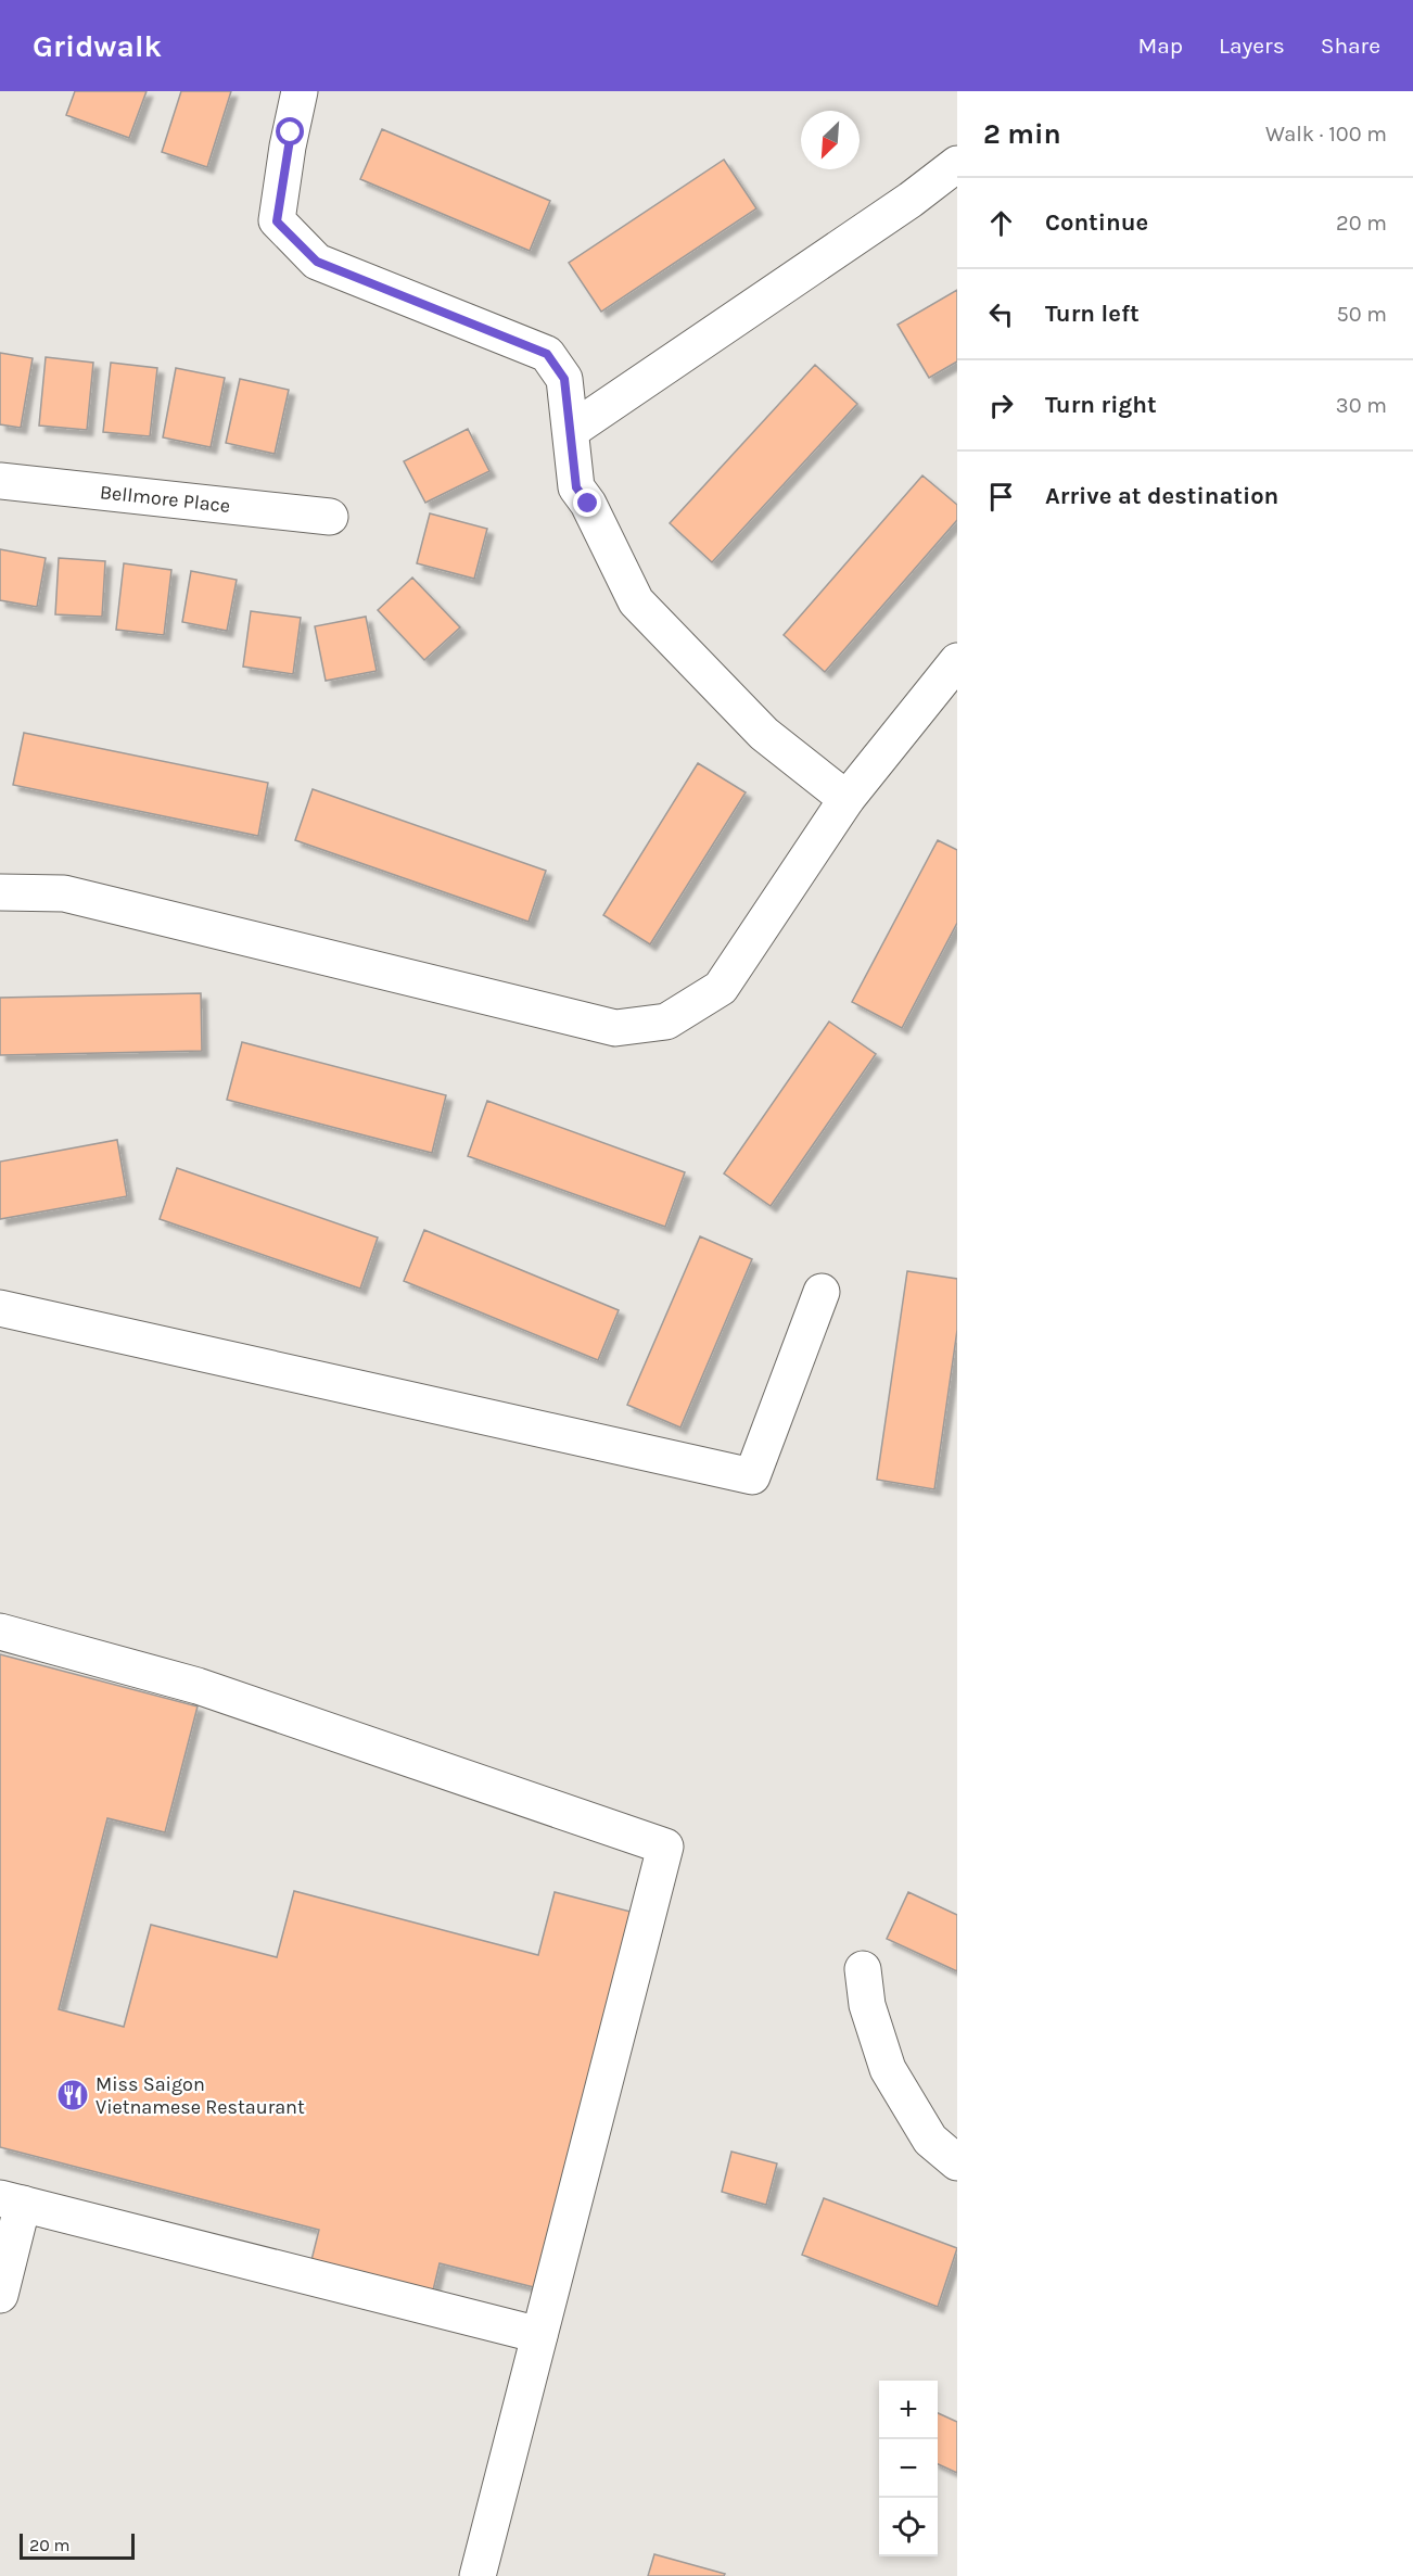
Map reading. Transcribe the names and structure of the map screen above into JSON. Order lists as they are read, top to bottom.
{
  "streets": {
    "street": ["Bellmore Place"]
  },
  "places": {
    "restaurant": ["Miss Saigon Vietnamese Restaurant"]
  },
  "scale_bar": "20 m",
  "north": "bottom left",
  "page": {
    "header": "Gridwalk",
    "nav": ["Map", "Layers", "Share"],
    "heading": ["2 min", "Walk · 100 m"],
    "list": [
      ["Continue", "20 m"],
      ["Turn left", "50 m"],
      ["Turn right", "30 m"],
      "Arrive at destination"
    ],
    "map_buttons": ["+", "−"],
    "scale": "20 m"
  }
}
